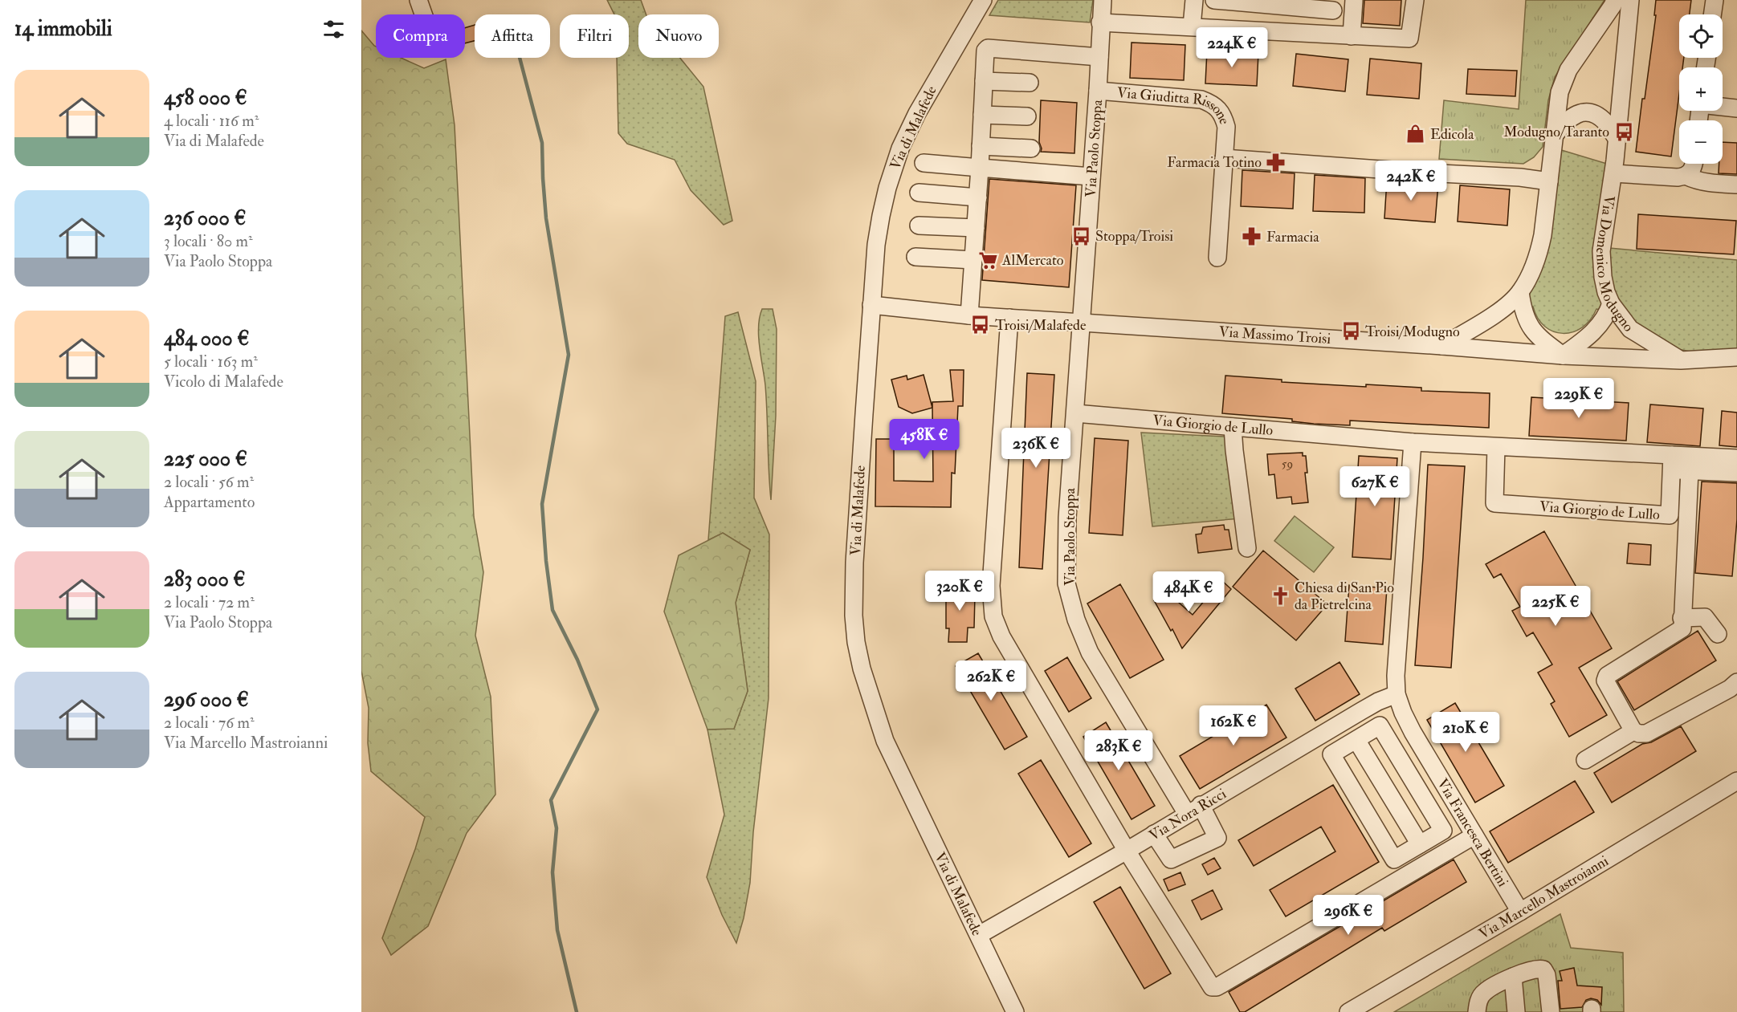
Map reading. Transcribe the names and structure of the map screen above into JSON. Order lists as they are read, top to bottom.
{
  "streets": {
    "street": [
      "Via Giuditta Rissone",
      "Via di Malafede",
      "Via Paolo Stoppa",
      "Via Domenico Modugno",
      "Via Massimo Troisi",
      "Via Giorgio de Lullo",
      "Via Nora Ricci",
      "Via Francesca Bertini",
      "Via Marcello Mastroianni"
    ]
  },
  "crossings": [
    ["Via Giuditta Rissone", "Via Paolo Stoppa"],
    ["Via di Malafede", "Via Massimo Troisi"],
    ["Via di Malafede", "Via Nora Ricci"],
    ["Via Paolo Stoppa", "Via Massimo Troisi"],
    ["Via Paolo Stoppa", "Via Giorgio de Lullo"],
    ["Via Paolo Stoppa", "Via Nora Ricci"],
    ["Via Domenico Modugno", "Via Massimo Troisi"],
    ["Via Giorgio de Lullo", "Via Francesca Bertini"],
    ["Via Nora Ricci", "Via Francesca Bertini"],
    ["Via Francesca Bertini", "Via Marcello Mastroianni"]
  ],
  "places": {
    "bus stop": [
      "Modugno/Taranto",
      "Stoppa/Troisi",
      "Troisi/Malafede",
      "Troisi/Modugno"
    ],
    "shop": ["Edicola"],
    "pharmacy": ["Farmacia Totino", "Farmacia"],
    "supermarket": ["AlMercato"],
    "church": ["Chiesa di San Pio da Pietrelcina"]
  },
  "house_numbers": ["59"],
  "page": {
    "heading": "14 immobili",
    "map_buttons": ["+", "−"],
    "chip": [
      "Compra",
      "Affitta",
      "Filtri",
      "Nuovo"
    ],
    "price": [
      "224K €",
      "242K €",
      "229K €",
      "458K €",
      "236K €",
      "627K €",
      "320K €",
      "484K €",
      "225K €",
      "262K €",
      "162K €",
      "210K €",
      "283K €",
      "296K €"
    ],
    "list": [
      {
        "name": "458 000 €",
        "note": "4 locali · 116 m² · Via di Malafede"
      },
      {
        "name": "236 000 €",
        "note": "3 locali · 80 m² · Via Paolo Stoppa"
      },
      {
        "name": "484 000 €",
        "note": "5 locali · 163 m² · Vicolo di Malafede"
      },
      {
        "name": "225 000 €",
        "note": "2 locali · 56 m² · Appartamento"
      },
      {
        "name": "283 000 €",
        "note": "2 locali · 72 m² · Via Paolo Stoppa"
      },
      {
        "name": "296 000 €",
        "note": "2 locali · 76 m² · Via Marcello Mastroianni"
      }
    ]
  }
}
